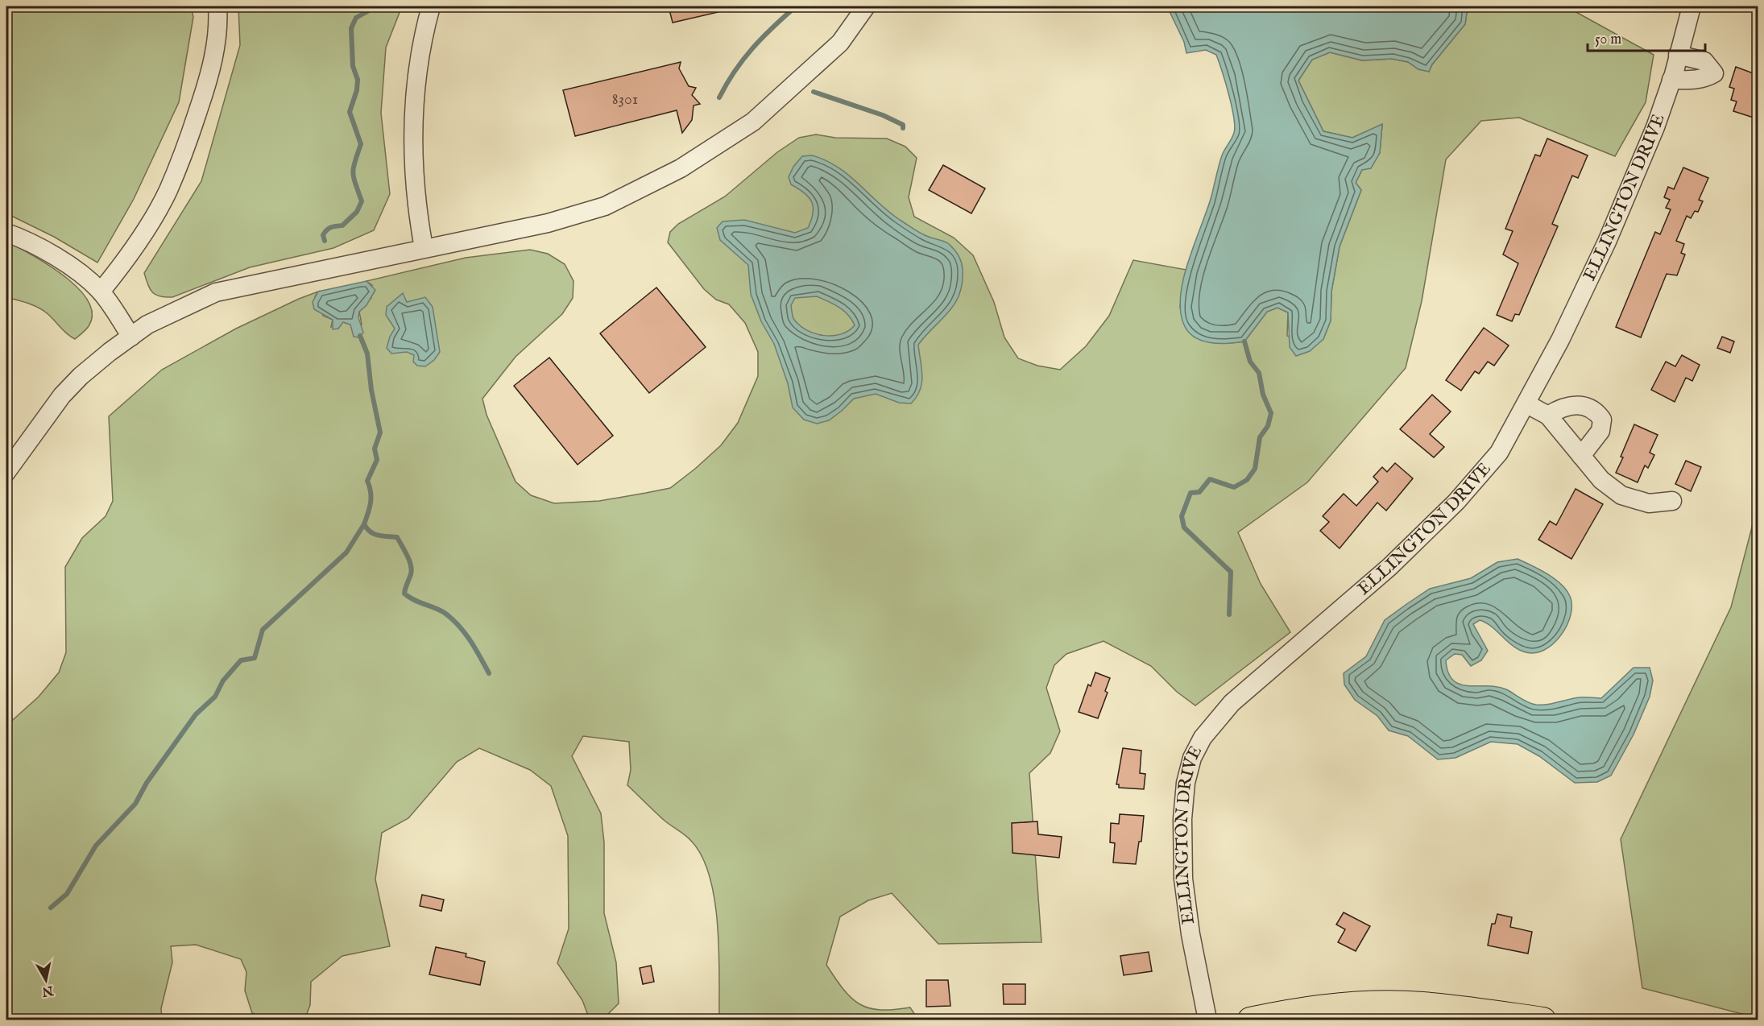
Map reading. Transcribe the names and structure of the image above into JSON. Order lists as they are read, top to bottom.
{
  "streets": {
    "street": ["ELLINGTON DRIVE"]
  },
  "house_numbers": ["8301"],
  "scale_bar": "50 m",
  "north": "bottom"
}
